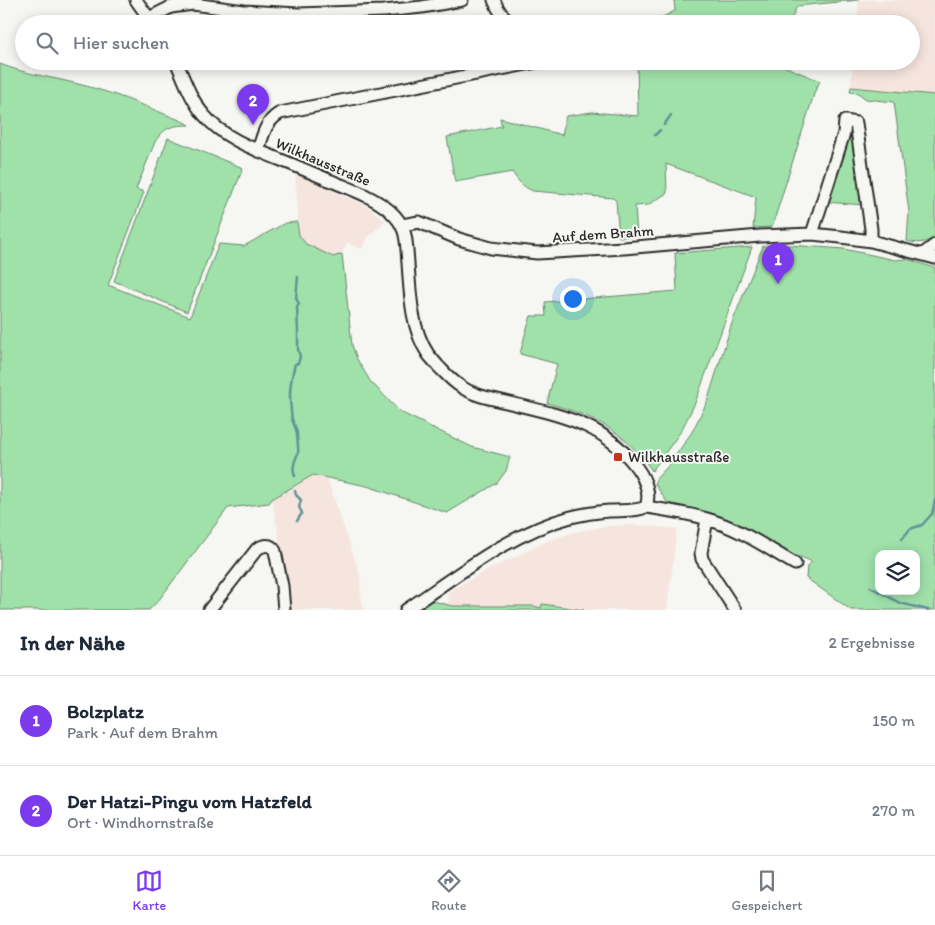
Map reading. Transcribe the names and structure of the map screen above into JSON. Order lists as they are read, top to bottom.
{
  "streets": {
    "street": ["Wilkhausstraße", "Auf dem Brahm"]
  },
  "crossings": [
    ["Wilkhausstraße", "Auf dem Brahm"]
  ],
  "places": {
    "transit": ["Wilkhausstraße"]
  },
  "page": {
    "search": "Hier suchen",
    "pins": ["2", "1"],
    "heading": ["In der Nähe", "2 Ergebnisse"],
    "list": [
      {
        "mark": "1",
        "name": "Bolzplatz",
        "note": "Park · Auf dem Brahm",
        "value": "150 m"
      },
      {
        "mark": "2",
        "name": "Der Hatzi-Pingu vom Hatzfeld",
        "note": "Ort · Windhornstraße",
        "value": "270 m"
      }
    ],
    "nav": ["Karte", "Route", "Gespeichert"]
  }
}
